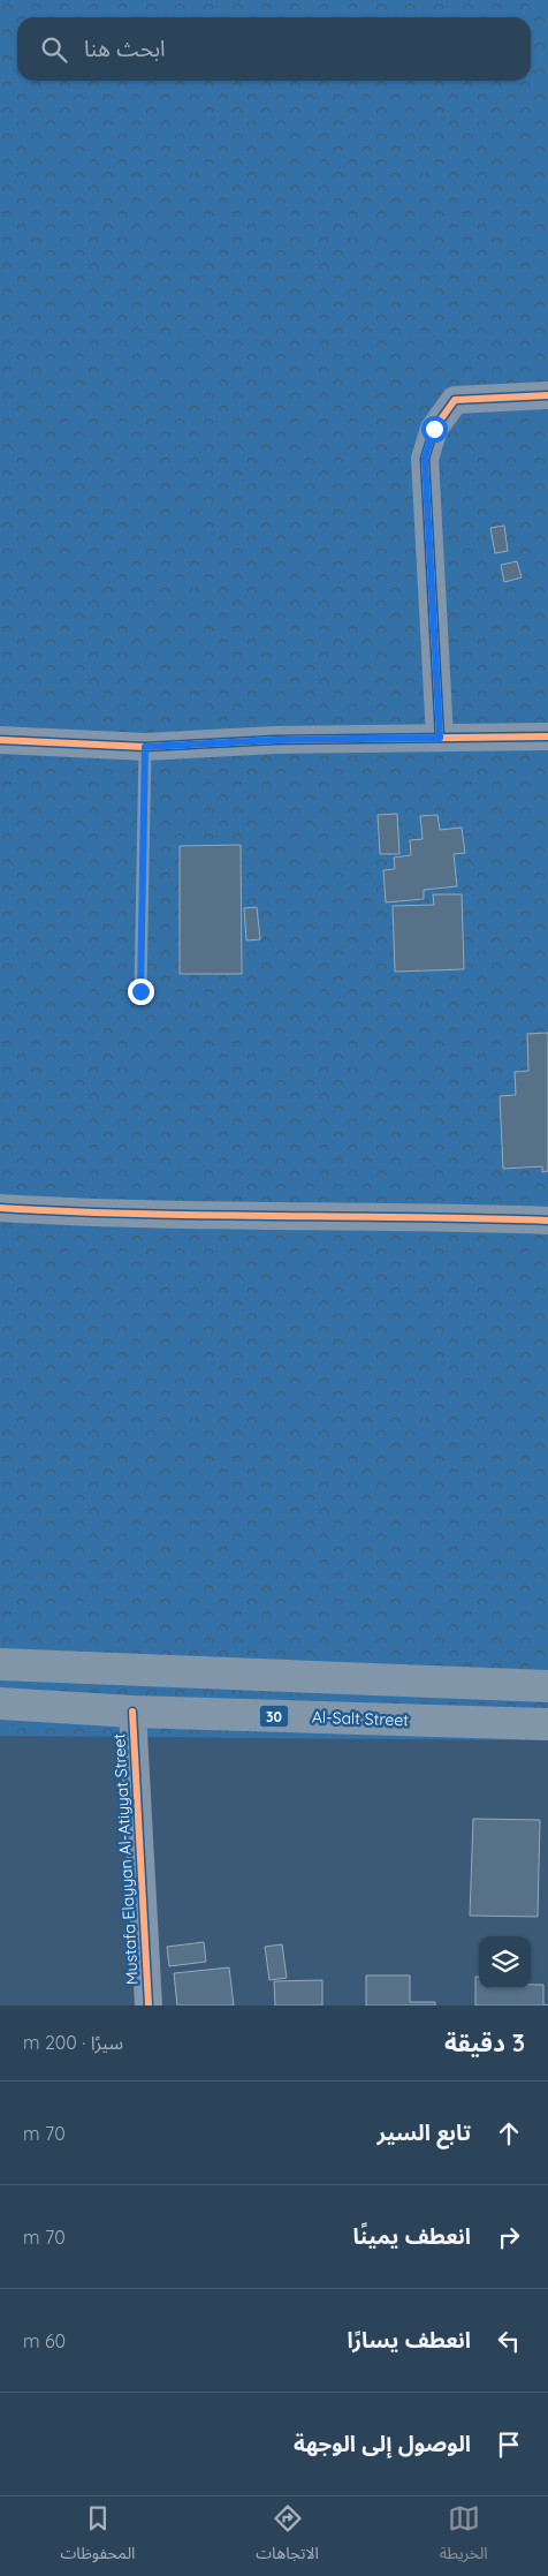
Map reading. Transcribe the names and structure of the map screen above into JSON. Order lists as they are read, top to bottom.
{
  "streets": {
    "main road": ["30", "Al-Salt Street"],
    "street": ["Mustafa Elayyan Al-Atiyyat Street"]
  },
  "crossings": [
    ["Al-Salt Street", "Mustafa Elayyan Al-Atiyyat Street"]
  ],
  "page": {
    "search": "ابحث هنا",
    "heading": ["3 دقيقة", "سيرًا · 200 m"],
    "list": [
      ["تابع السير", "70 m"],
      ["انعطف يمينًا", "70 m"],
      ["انعطف يسارًا", "60 m"],
      "الوصول إلى الوجهة"
    ],
    "nav": ["الخريطة", "الاتجاهات", "المحفوظات"]
  }
}
